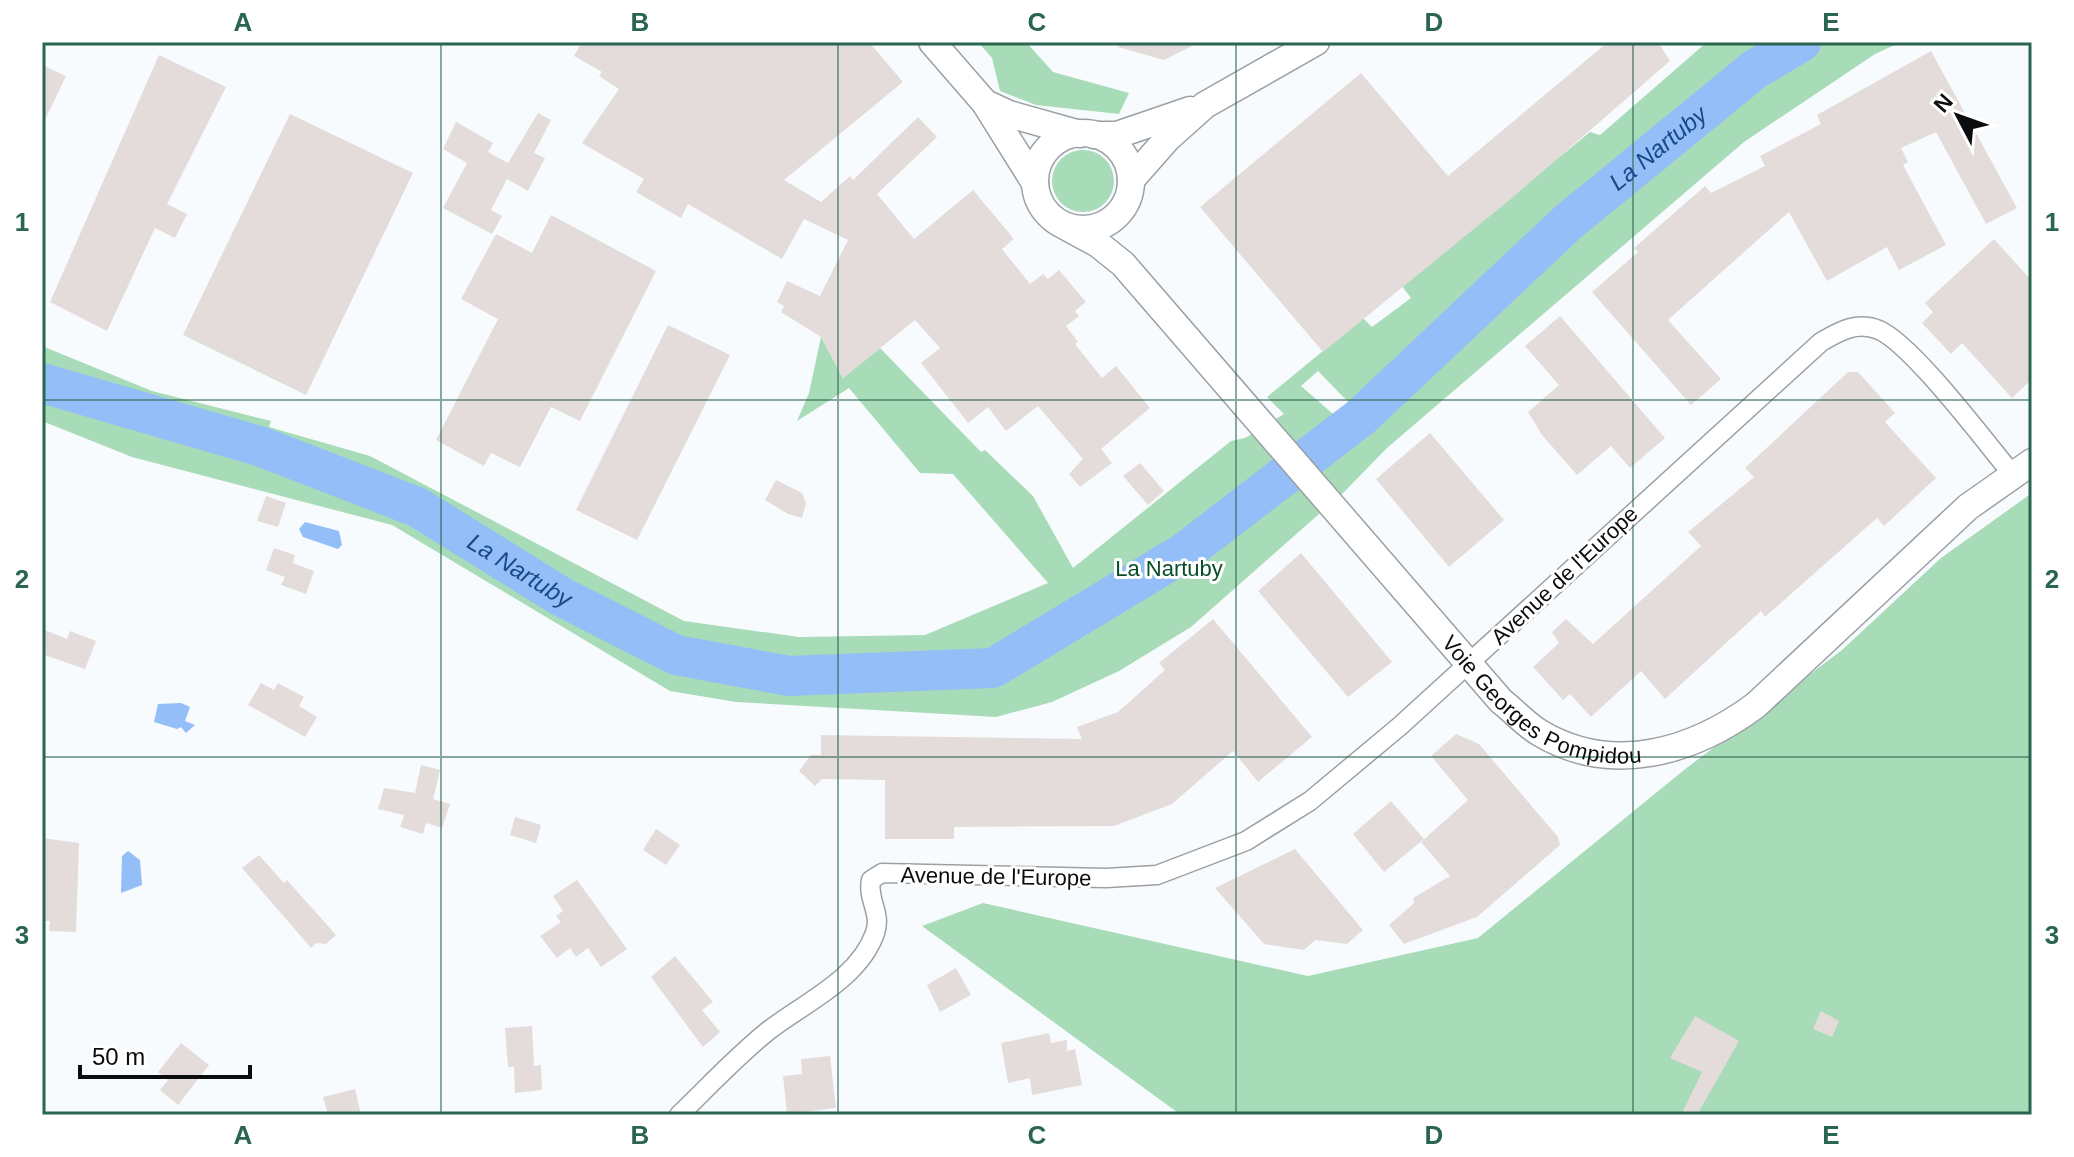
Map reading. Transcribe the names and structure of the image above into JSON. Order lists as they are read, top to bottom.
{
  "streets": {
    "street": ["Avenue de l'Europe", "Voie Georges Pompidou"]
  },
  "crossings": [
    ["Avenue de l'Europe", "Voie Georges Pompidou"]
  ],
  "water": ["La Nartuby"],
  "parks": ["La Nartuby"],
  "scale_bar": "50 m",
  "north": "top left",
  "grid": {
    "columns": [
      "A",
      "B",
      "C",
      "D",
      "E"
    ],
    "rows": ["1", "2", "3"]
  }
}
